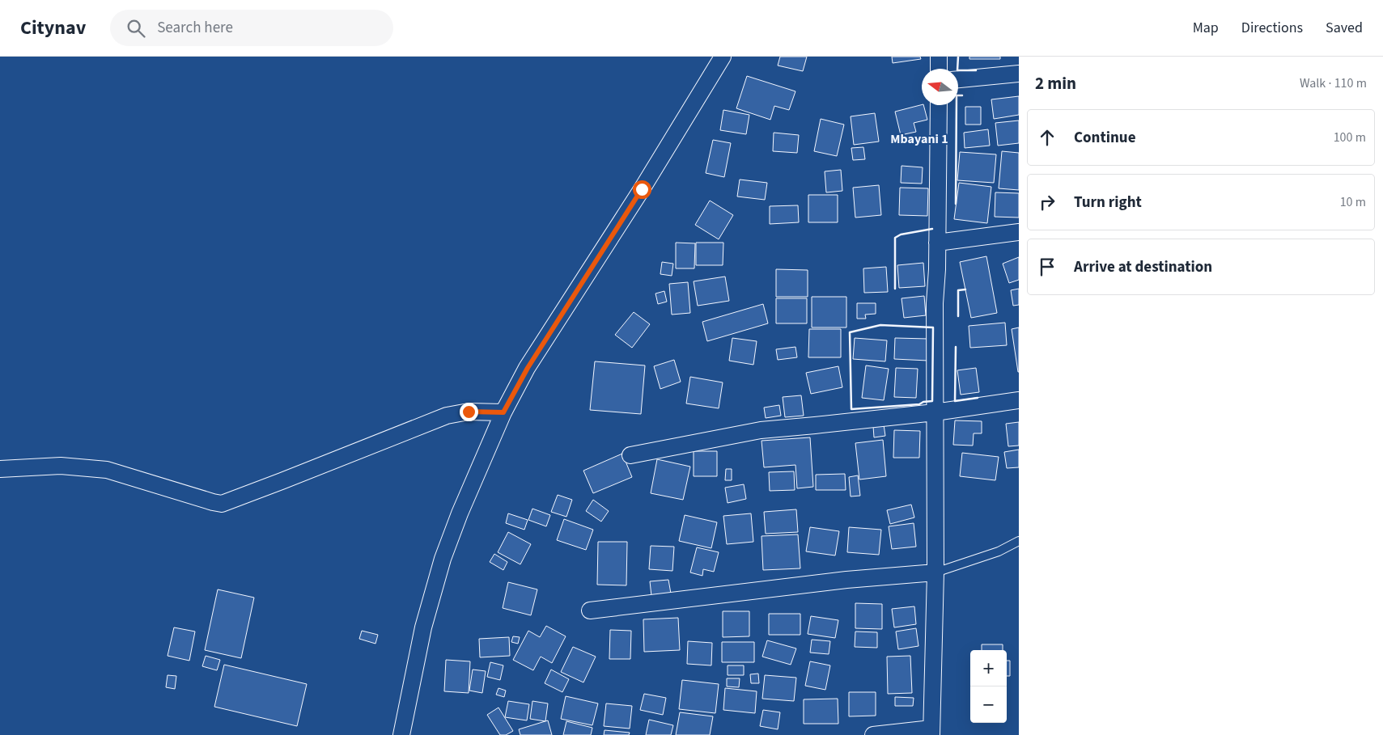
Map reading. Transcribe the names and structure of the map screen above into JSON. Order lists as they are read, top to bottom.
{
  "districts": ["Mbayani 1"],
  "north": "left",
  "page": {
    "header": "Citynav",
    "search": "Search here",
    "nav": ["Map", "Directions", "Saved"],
    "heading": ["2 min", "Walk · 110 m"],
    "list": [
      ["Continue", "100 m"],
      ["Turn right", "10 m"],
      "Arrive at destination"
    ],
    "map_buttons": ["+", "−"]
  }
}
